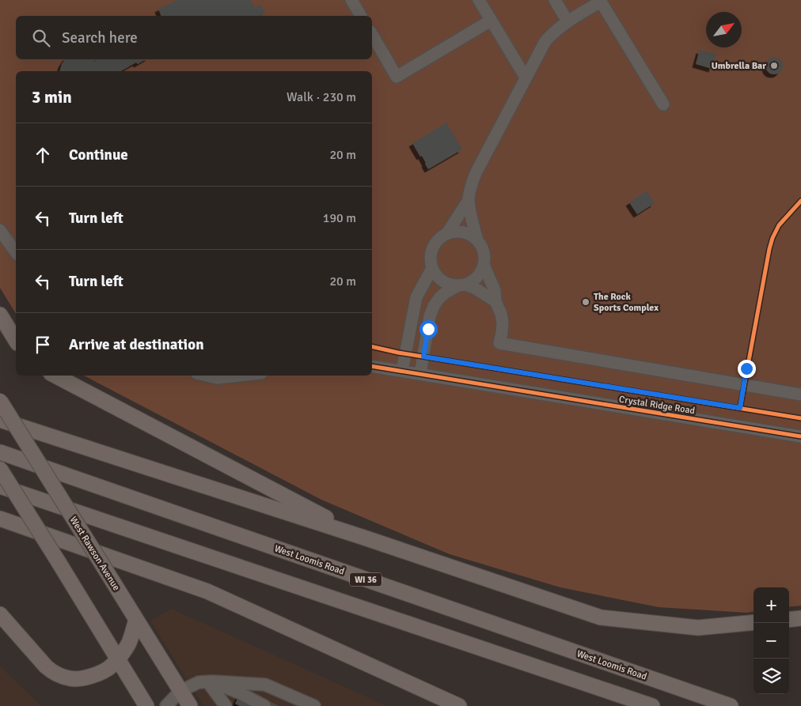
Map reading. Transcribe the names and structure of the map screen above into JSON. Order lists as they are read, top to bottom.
{
  "streets": {
    "main road": ["West Rawson Avenue", "West Loomis Road", "WI 36"],
    "street": ["Crystal Ridge Road"]
  },
  "places": ["Umbrella Bar", "The Rock Sports Complex"],
  "north": "top right",
  "page": {
    "search": "Search here",
    "heading": ["3 min", "Walk · 230 m"],
    "list": [
      ["Continue", "20 m"],
      ["Turn left", "190 m"],
      ["Turn left", "20 m"],
      "Arrive at destination"
    ],
    "map_buttons": ["+", "−"]
  }
}
